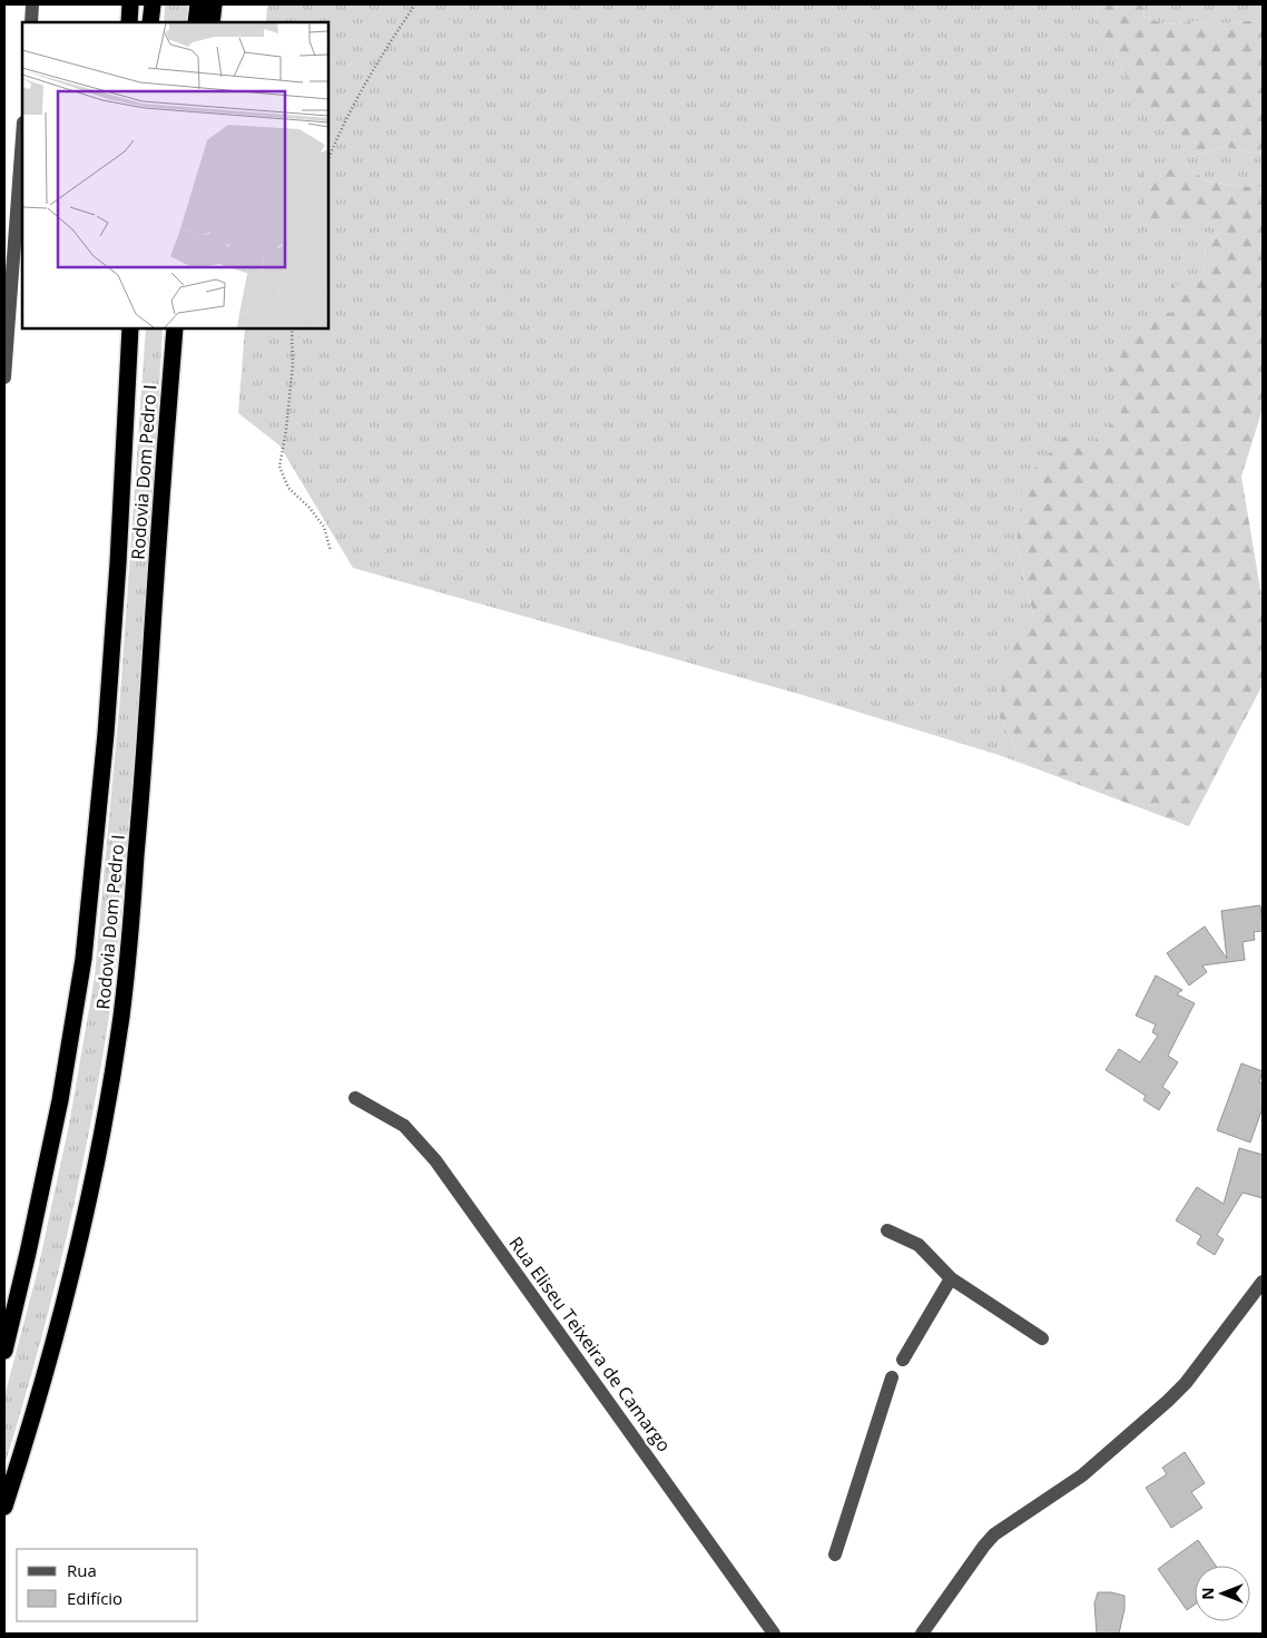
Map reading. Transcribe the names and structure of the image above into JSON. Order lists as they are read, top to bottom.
{
  "streets": {
    "highway": ["Rodovia Dom Pedro I"],
    "street": ["Rua Eliseu Teixeira de Camargo"]
  },
  "legend": ["Rua", "Edifício"],
  "north": "left"
}
